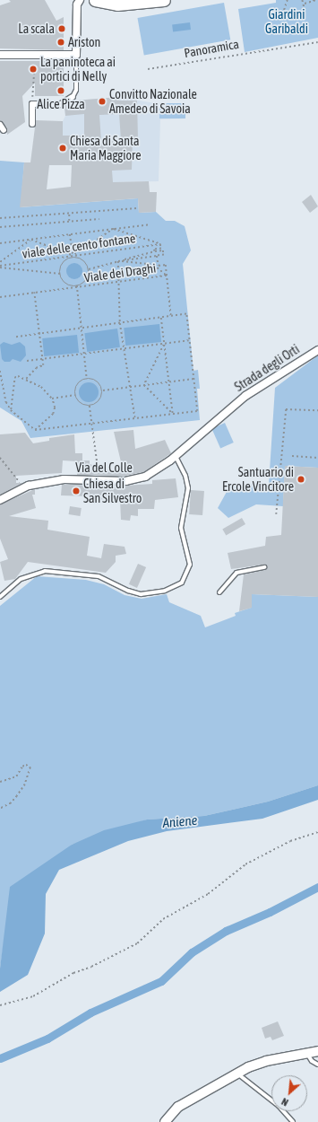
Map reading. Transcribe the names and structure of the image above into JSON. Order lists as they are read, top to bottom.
{
  "streets": {
    "street": ["Strada degli Orti", "Via del Colle"],
    "path": ["Panoramica", "viale delle cento fontane", "Viale dei Draghi"]
  },
  "crossings": [
    ["Strada degli Orti", "Via del Colle"]
  ],
  "water": ["Aniene"],
  "parks": ["Giardini Garibaldi"],
  "places": [
    "La scala",
    "Ariston",
    "La paninoteca ai portici di Nelly",
    "Alice Pizza",
    "Convitto Nazionale Amedeo di Savoia",
    "Chiesa di Santa Maria Maggiore",
    "Santuario di Ercole Vincitore",
    "Chiesa di San Silvestro"
  ],
  "north": "bottom left"
}
